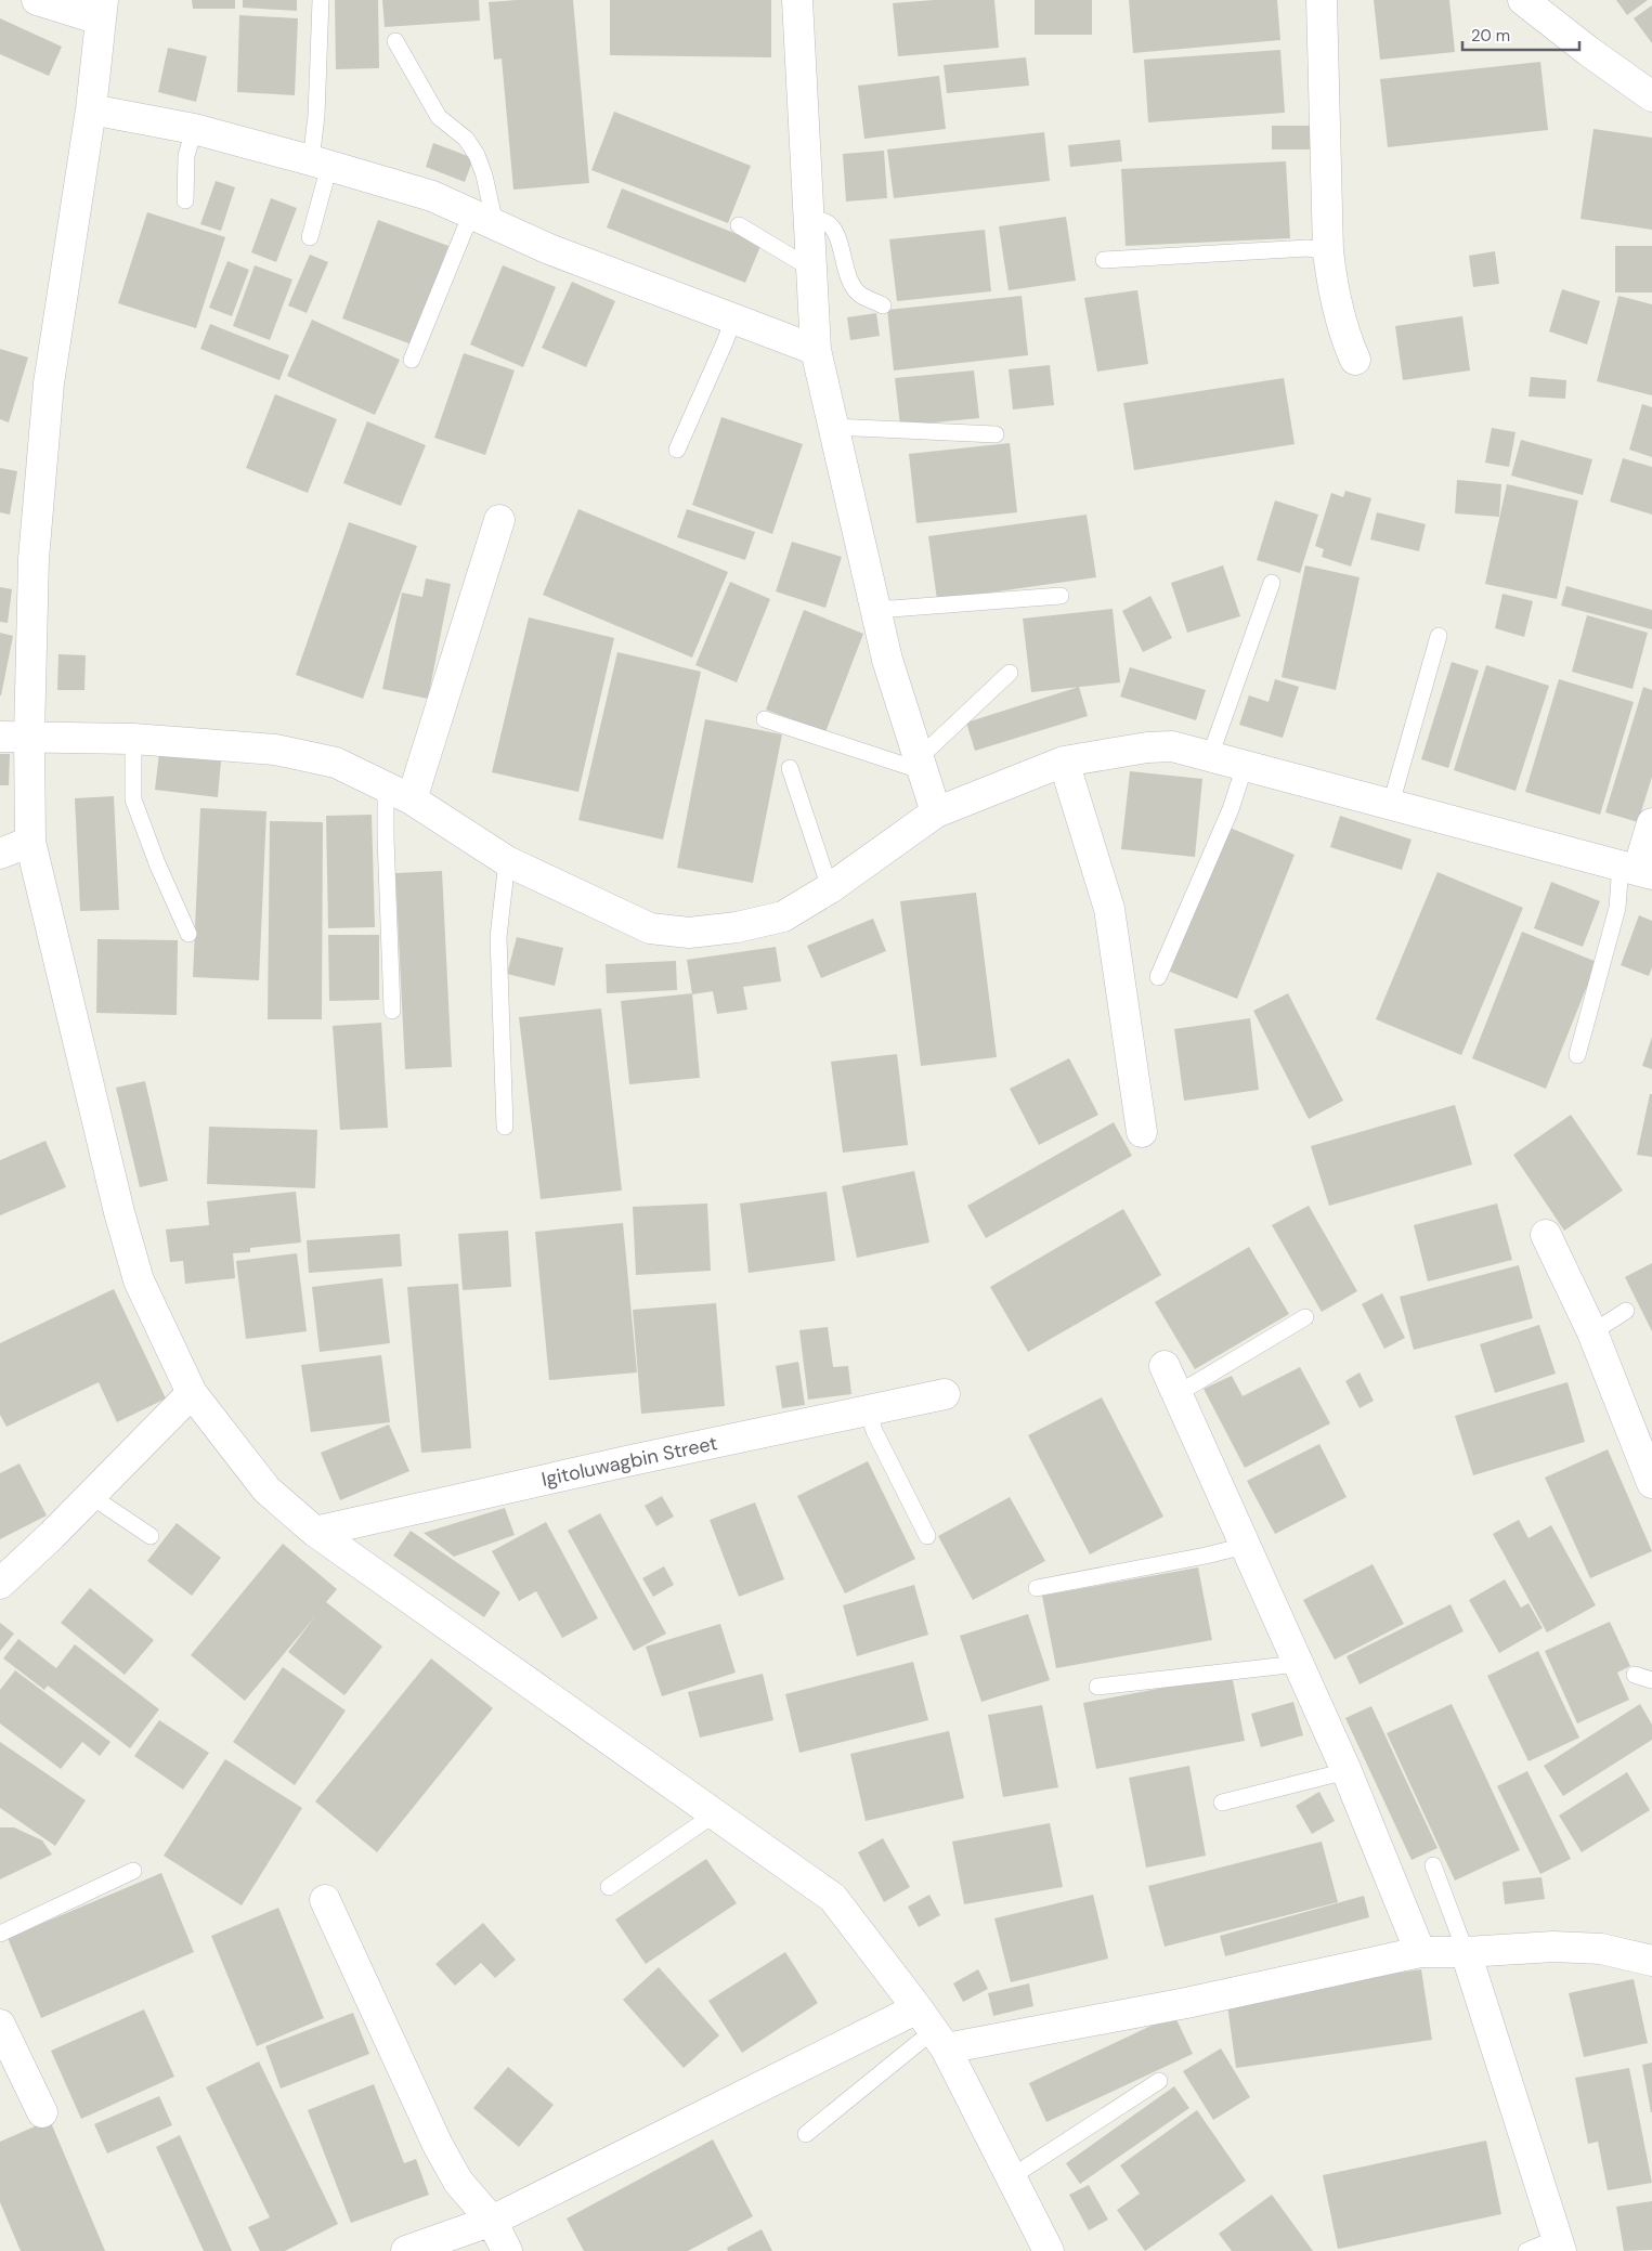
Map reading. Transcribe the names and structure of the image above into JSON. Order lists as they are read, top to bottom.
{
  "streets": {
    "street": ["Igitoluwagbin Street"]
  },
  "scale_bar": "20 m"
}
